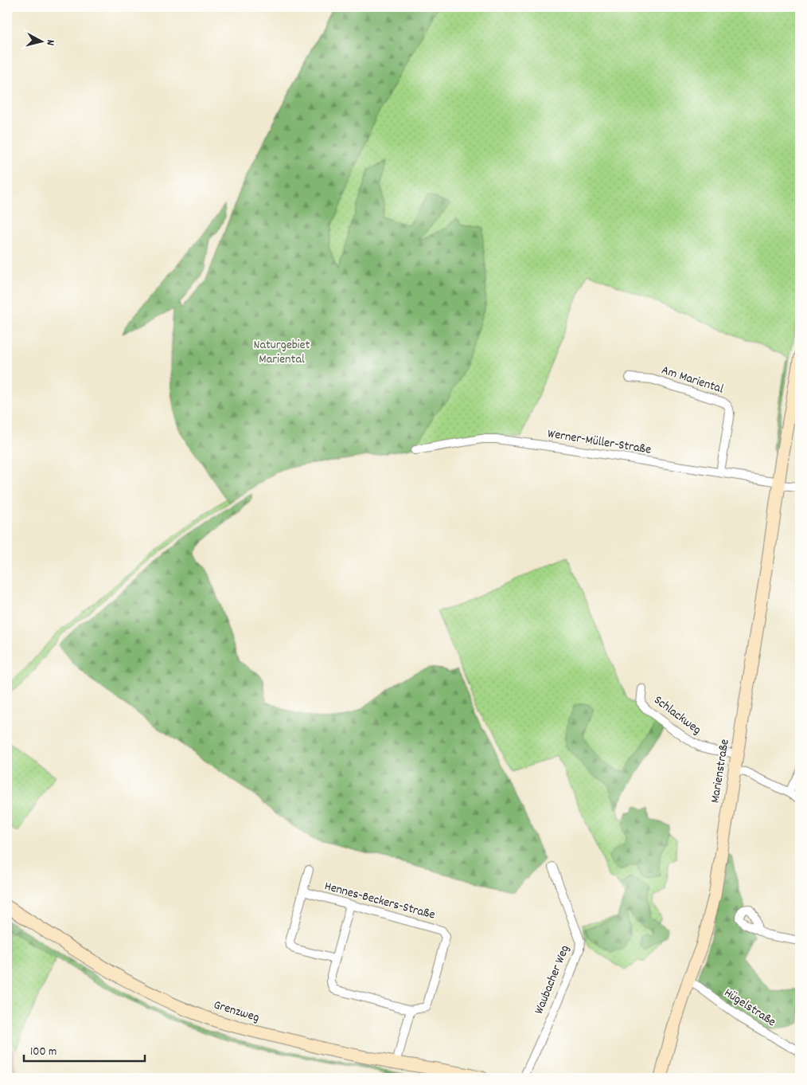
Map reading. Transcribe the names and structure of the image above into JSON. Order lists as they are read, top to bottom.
{
  "streets": {
    "main road": ["Marienstraße", "Grenzweg"],
    "street": [
      "Am Mariental",
      "Werner-Müller-Straße",
      "Schlackweg",
      "Hennes-Beckers-Straße",
      "Waubacher Weg",
      "Hügelstraße"
    ]
  },
  "crossings": [
    ["Am Mariental", "Werner-Müller-Straße"],
    ["Werner-Müller-Straße", "Marienstraße"],
    ["Schlackweg", "Marienstraße"],
    ["Marienstraße", "Hügelstraße"]
  ],
  "parks": ["Naturgebiet Mariental"],
  "scale_bar": "100 m",
  "north": "right"
}
